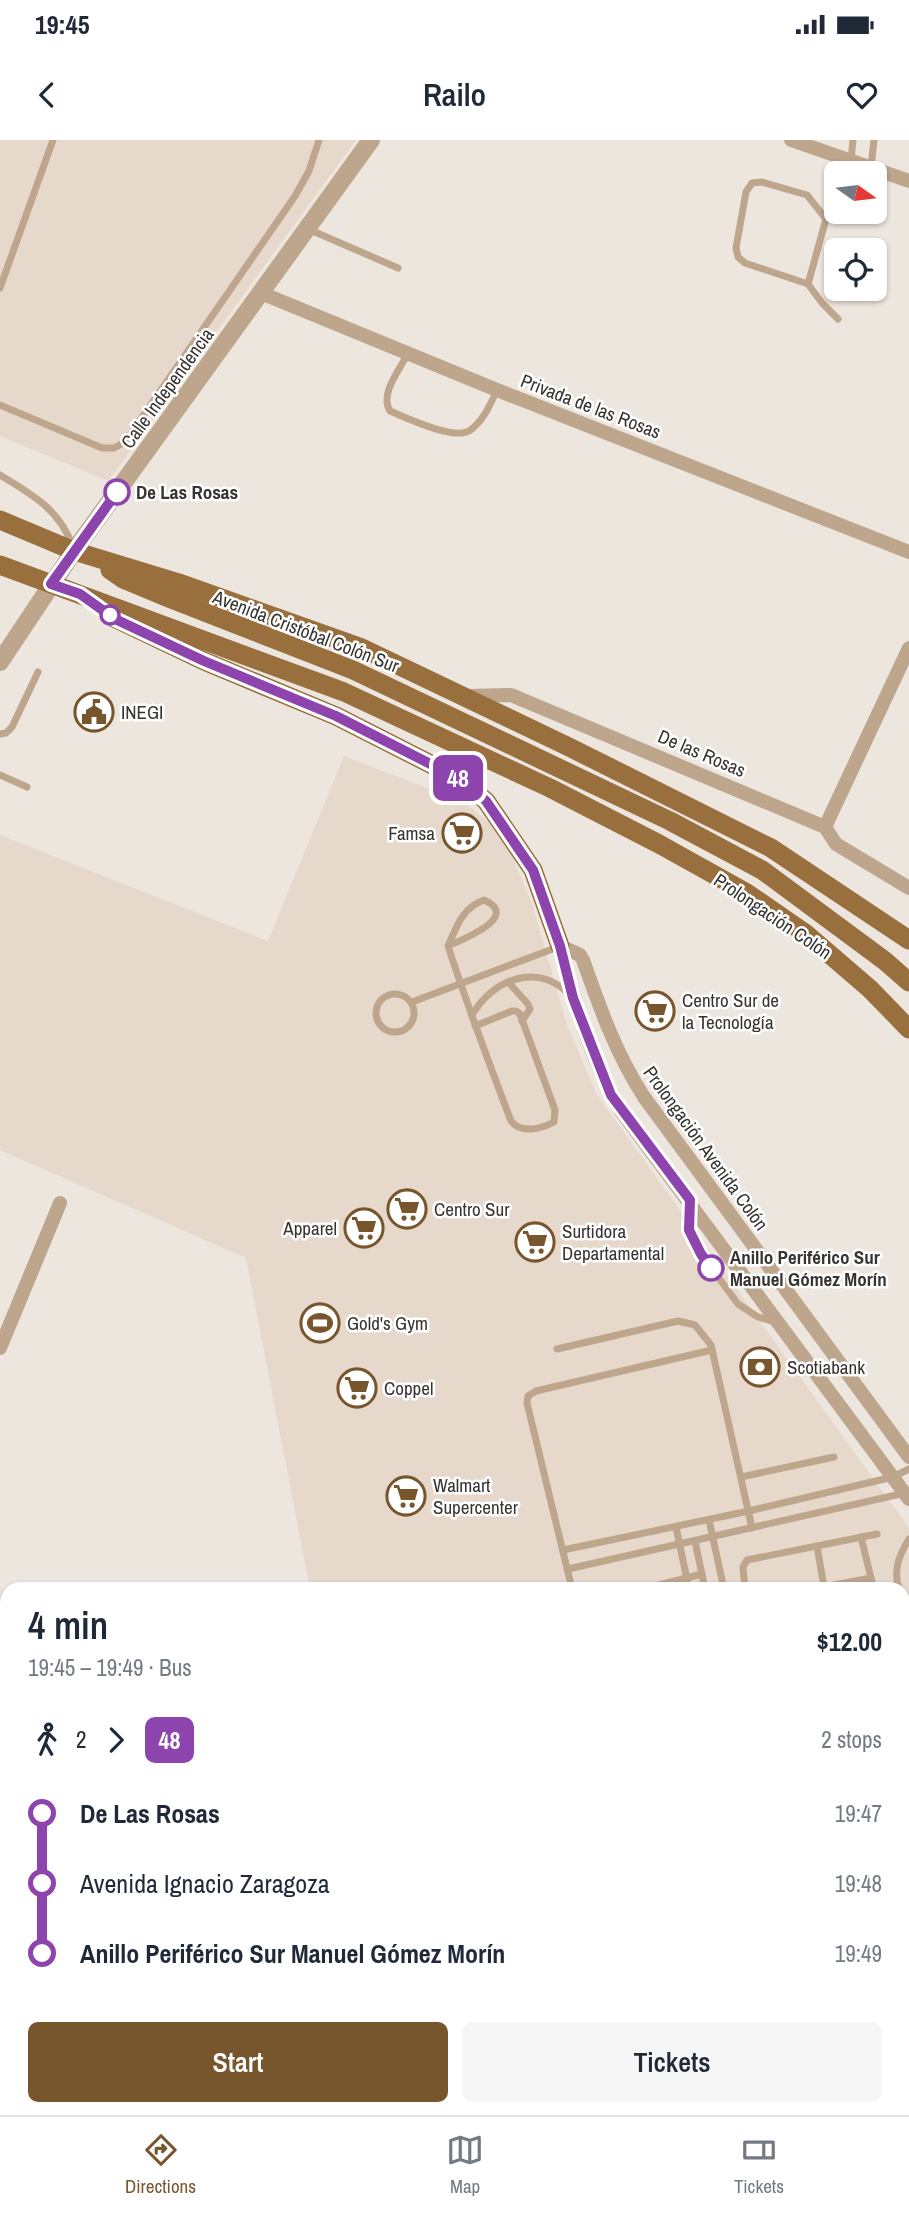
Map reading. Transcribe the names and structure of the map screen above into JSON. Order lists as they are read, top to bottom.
{
  "streets": {
    "main road": ["Avenida Cristóbal Colón Sur", "Prolongación Colón"],
    "street": [
      "Calle Independencia",
      "Privada de las Rosas",
      "De las Rosas",
      "Prolongación Avenida Colón"
    ]
  },
  "crossings": [
    ["Calle Independencia", "Privada de las Rosas"],
    ["Calle Independencia", "Avenida Cristóbal Colón Sur"],
    ["Avenida Cristóbal Colón Sur", "De las Rosas"]
  ],
  "places": {
    "other": ["De Las Rosas", "Anillo Periférico Sur Manuel Gómez Morín"],
    "public building": ["INEGI"],
    "supermarket": [
      "Famsa",
      "Centro Sur de la Tecnología",
      "Centro Sur",
      "Apparel",
      "Surtidora Departamental",
      "Coppel",
      "Walmart Supercenter"
    ],
    "sports": ["Gold's Gym"],
    "bank": ["Scotiabank"]
  },
  "lines": ["bus line 48"],
  "north": "right",
  "page": {
    "status": "19:45",
    "header": "Railo",
    "on_map": "48",
    "heading": ["4 min", "19:45 – 19:49 · Bus", "$12.00"],
    "legs": ["2", "48", "2 stops"],
    "list": [
      {
        "name": "De Las Rosas",
        "value": "19:47"
      },
      {
        "name": "Avenida Ignacio Zaragoza",
        "value": "19:48"
      },
      {
        "name": "Anillo Periférico Sur Manuel Gómez Morín",
        "value": "19:49"
      }
    ],
    "buttons": ["Start", "Tickets"],
    "tabs": ["Directions", "Map", "Tickets"]
  }
}
